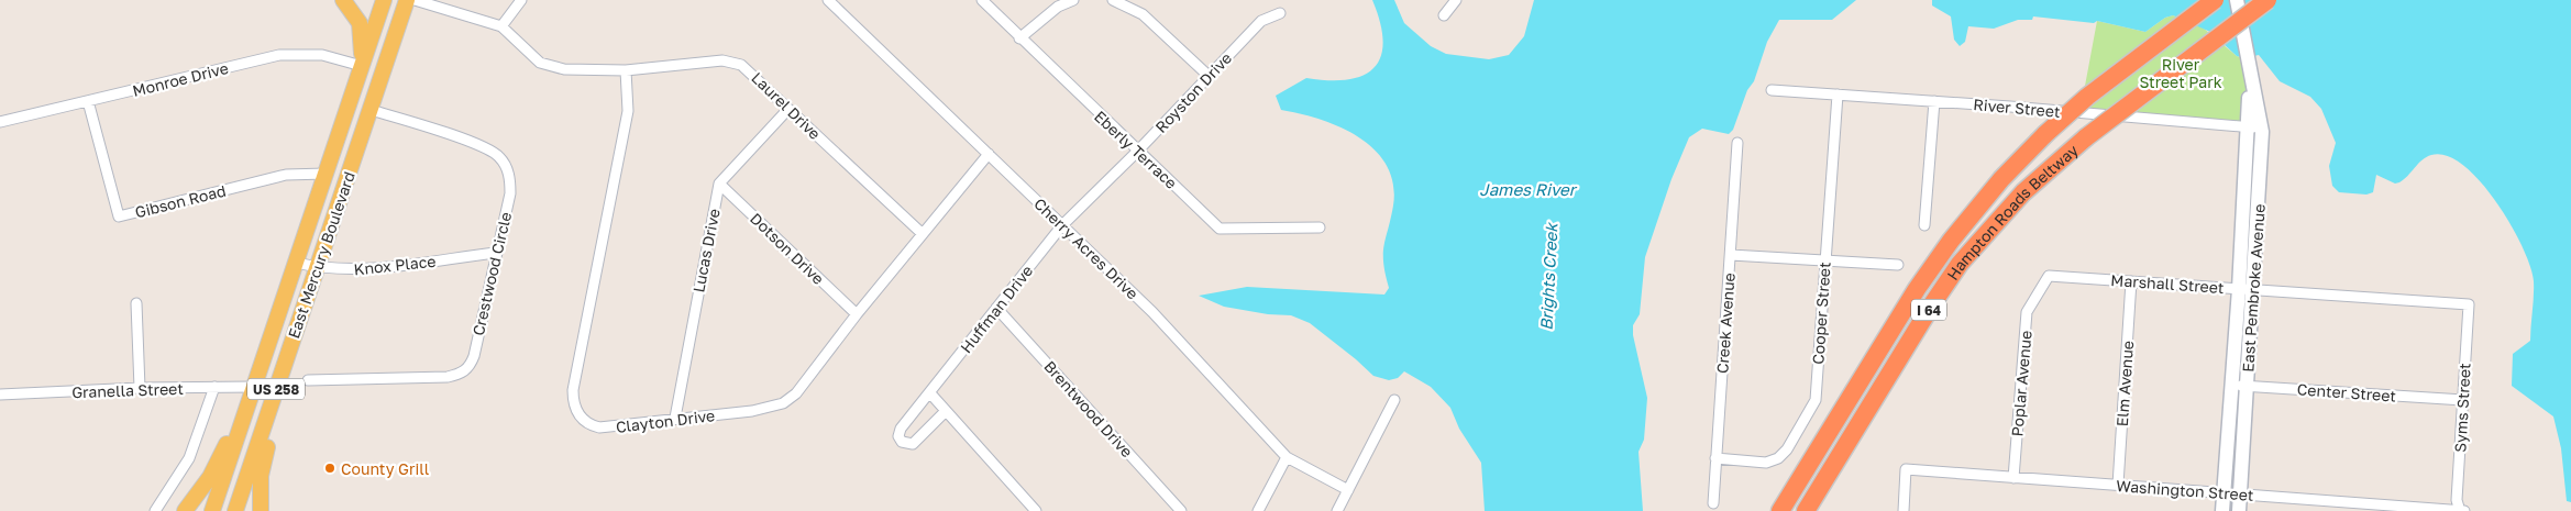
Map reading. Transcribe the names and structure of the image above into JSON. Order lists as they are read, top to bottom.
{
  "streets": {
    "highway": ["Hampton Roads Beltway", "I 64"],
    "main road": ["East Mercury Boulevard", "East Pembroke Avenue", "US 258"],
    "street": [
      "Monroe Drive",
      "Royston Drive",
      "Laurel Drive",
      "River Street",
      "Eberly Terrace",
      "Gibson Road",
      "Dotson Drive",
      "Cherry Acres Drive",
      "Lucas Drive",
      "Knox Place",
      "Crestwood Circle",
      "Marshall Street",
      "Huffman Drive",
      "Cooper Street",
      "Creek Avenue",
      "Poplar Avenue",
      "Elm Avenue",
      "Granella Street",
      "Center Street",
      "Syms Street",
      "Brentwood Drive",
      "Clayton Drive",
      "Washington Street"
    ]
  },
  "crossings": [
    ["Monroe Drive", "Gibson Road"],
    ["Monroe Drive", "East Mercury Boulevard"],
    ["Royston Drive", "Eberly Terrace"],
    ["Royston Drive", "Cherry Acres Drive"],
    ["Royston Drive", "Huffman Drive"],
    ["Laurel Drive", "Clayton Drive"],
    ["River Street", "East Pembroke Avenue"],
    ["River Street", "Cooper Street"],
    ["Gibson Road", "East Mercury Boulevard"],
    ["Dotson Drive", "Lucas Drive"],
    ["Dotson Drive", "Clayton Drive"],
    ["Cherry Acres Drive", "Huffman Drive"],
    ["Cherry Acres Drive", "Clayton Drive"],
    ["Lucas Drive", "Clayton Drive"],
    ["East Mercury Boulevard", "Knox Place"],
    ["East Mercury Boulevard", "Crestwood Circle"],
    ["East Mercury Boulevard", "Granella Street"],
    ["Knox Place", "Crestwood Circle"],
    ["Marshall Street", "East Pembroke Avenue"],
    ["Marshall Street", "Poplar Avenue"],
    ["Marshall Street", "Elm Avenue"],
    ["Marshall Street", "Syms Street"],
    ["East Pembroke Avenue", "Center Street"],
    ["East Pembroke Avenue", "Washington Street"],
    ["Huffman Drive", "Brentwood Drive"],
    ["Cooper Street", "Creek Avenue"],
    ["Poplar Avenue", "Washington Street"],
    ["Elm Avenue", "Washington Street"],
    ["Center Street", "Syms Street"],
    ["Syms Street", "Washington Street"]
  ],
  "water": ["James River", "Brights Creek"],
  "parks": ["River Street Park"],
  "places": ["County Grill"]
}
